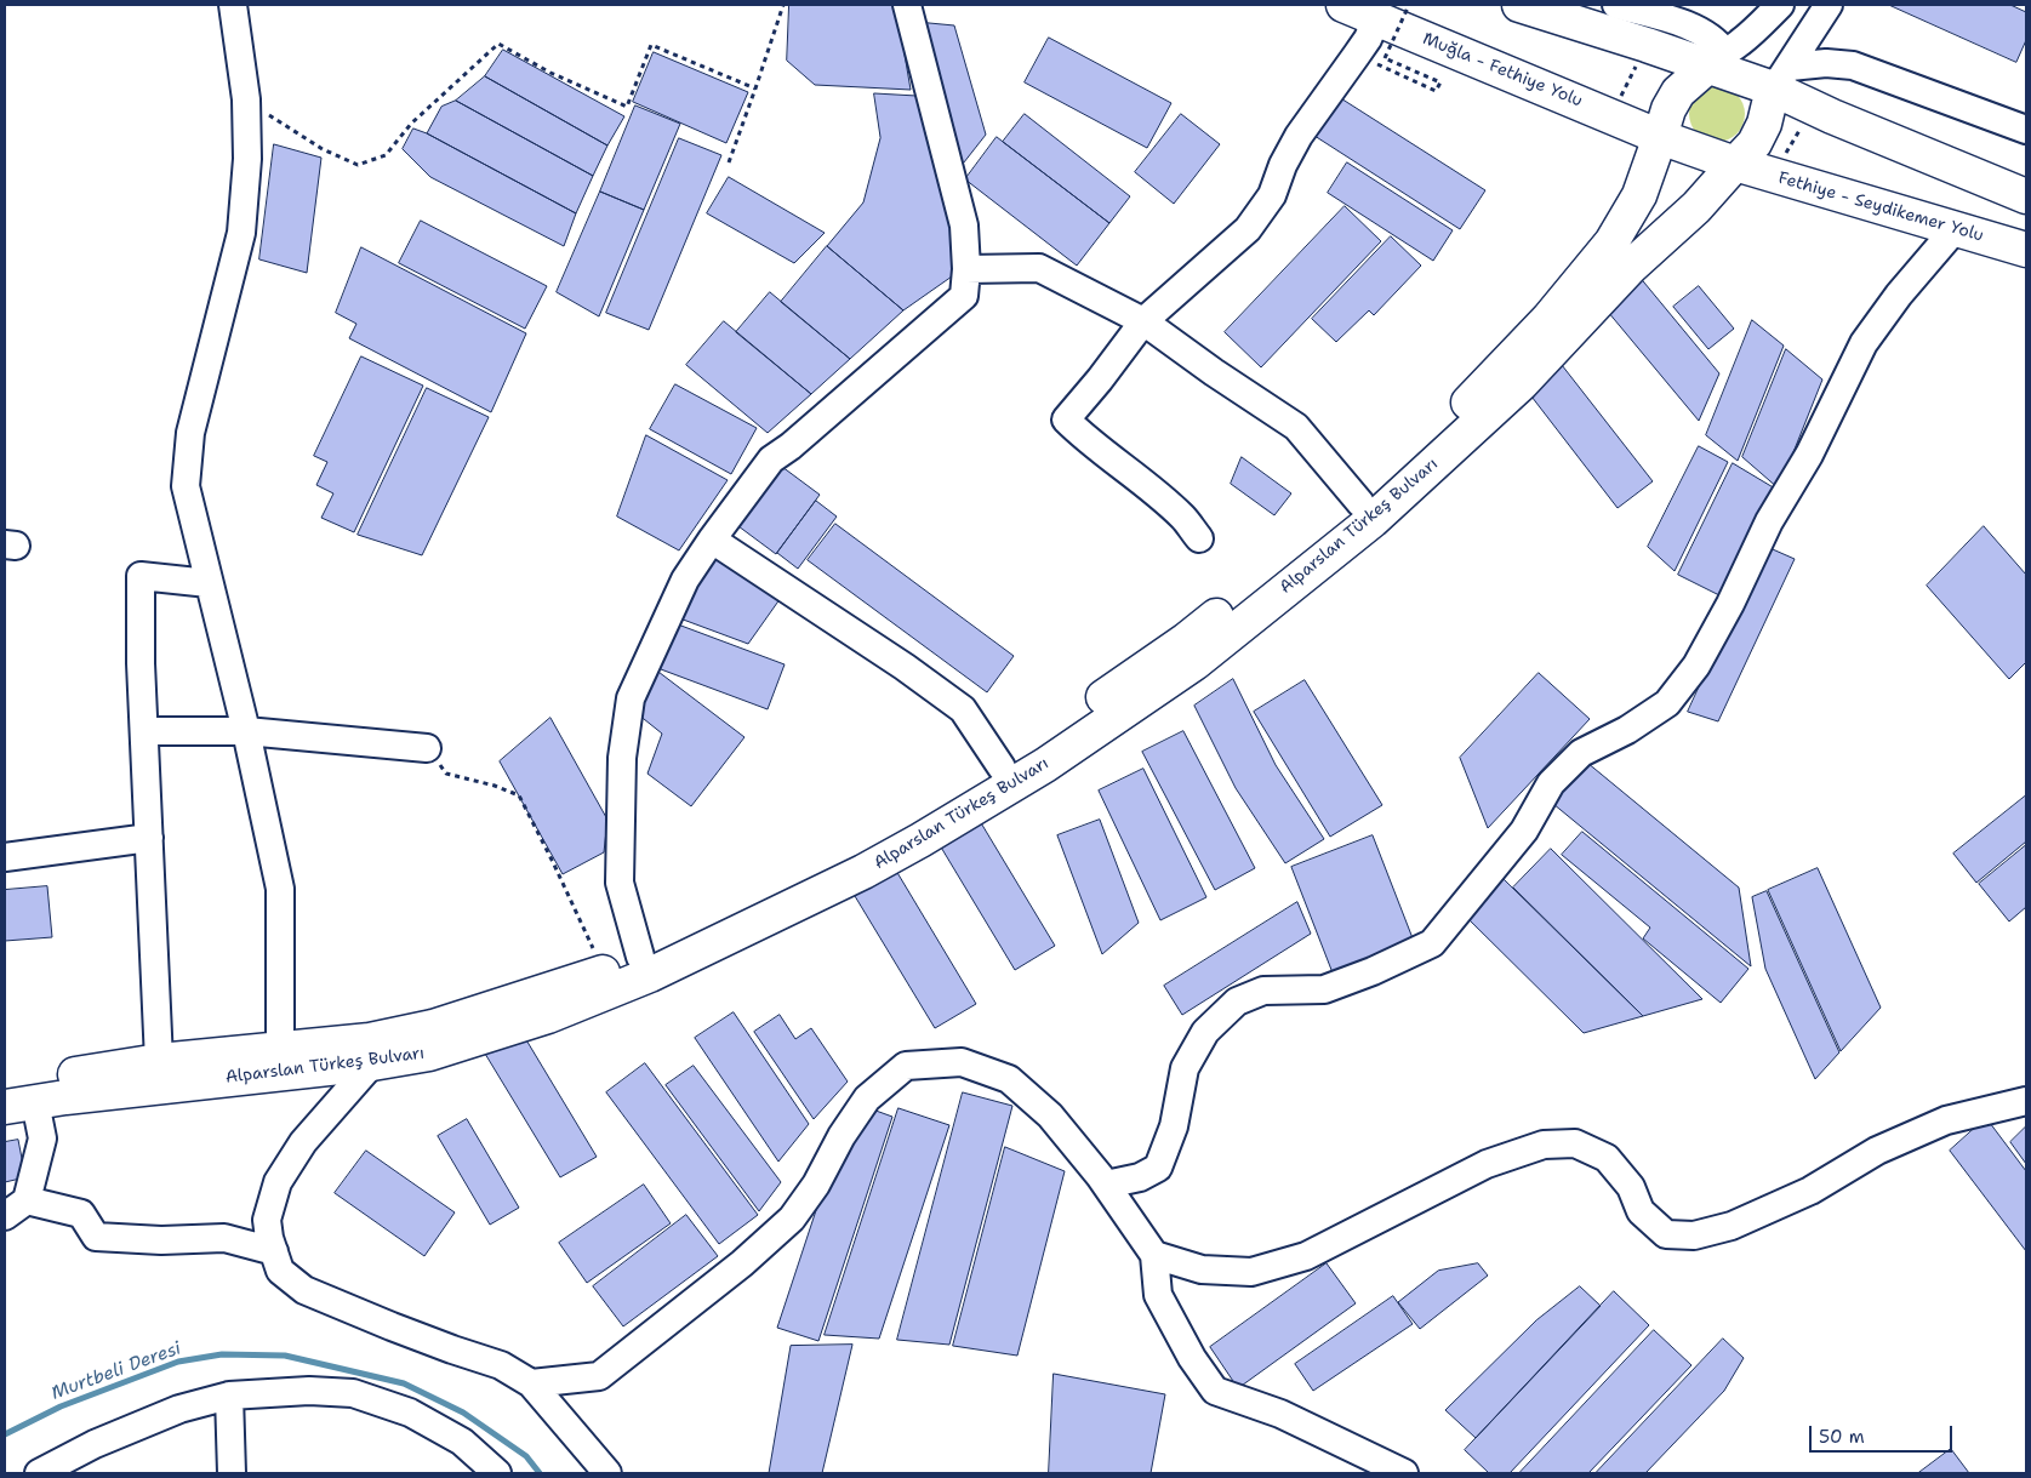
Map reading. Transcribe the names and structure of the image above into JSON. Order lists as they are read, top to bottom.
{
  "streets": {
    "main road": ["Muğla - Fethiye Yolu", "Fethiye - Seydikemer Yolu", "Alparslan Türkeş Bulvarı"]
  },
  "crossings": [
    ["Muğla - Fethiye Yolu", "Fethiye - Seydikemer Yolu"],
    ["Muğla - Fethiye Yolu", "Alparslan Türkeş Bulvarı"],
    ["Fethiye - Seydikemer Yolu", "Alparslan Türkeş Bulvarı"]
  ],
  "water": ["Murtbeli Deresi"],
  "scale_bar": "50 m"
}
